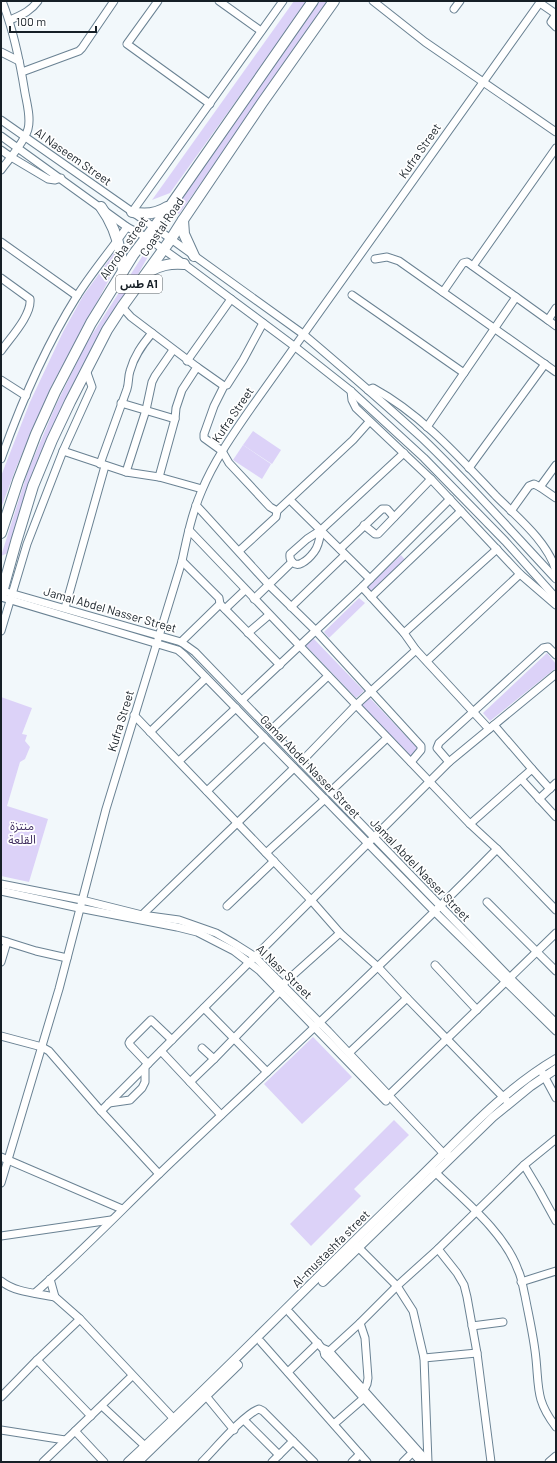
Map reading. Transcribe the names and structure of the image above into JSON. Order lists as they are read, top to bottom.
{
  "streets": {
    "highway": ["Coastal Road", "Aloroba street", "طس A1"],
    "main road": ["Al-mustashfa street"],
    "street": [
      "Kufra Street",
      "Al Naseem Street",
      "Jamal Abdel Nasser Street",
      "Gamal Abdel Nasser Street",
      "Al Nasr Street"
    ]
  },
  "crossings": [
    ["Kufra Street", "Al Naseem Street"],
    ["Kufra Street", "Jamal Abdel Nasser Street"],
    ["Kufra Street", "Gamal Abdel Nasser Street"],
    ["Kufra Street", "Al Nasr Street"],
    ["Al Naseem Street", "Coastal Road"],
    ["Al Naseem Street", "Aloroba street"],
    ["Coastal Road", "Jamal Abdel Nasser Street"],
    ["Coastal Road", "Gamal Abdel Nasser Street"],
    ["Jamal Abdel Nasser Street", "Gamal Abdel Nasser Street"],
    ["Al Nasr Street", "Al-mustashfa street"]
  ],
  "parks": ["منتزة القلعة"],
  "scale_bar": "100 m"
}
